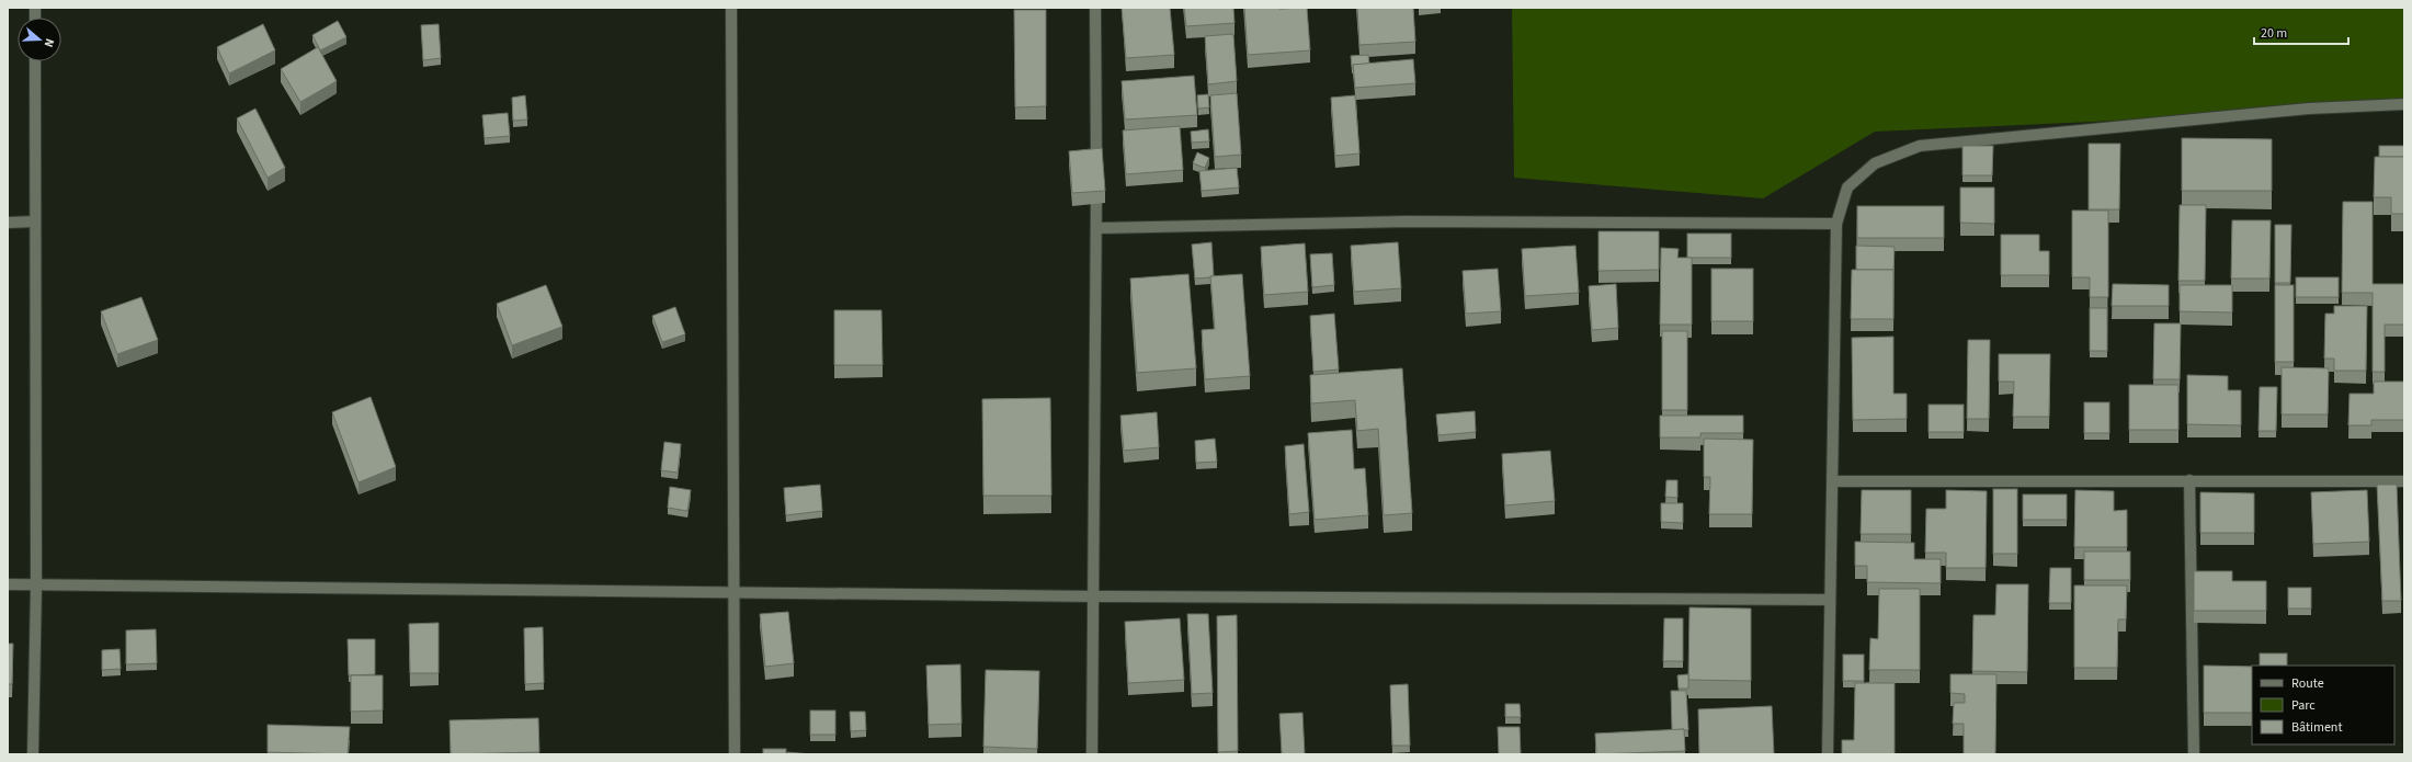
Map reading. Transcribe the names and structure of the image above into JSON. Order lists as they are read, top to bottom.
{
  "legend": ["Route", "Parc", "Bâtiment"],
  "scale_bar": "20 m",
  "north": "right"
}
